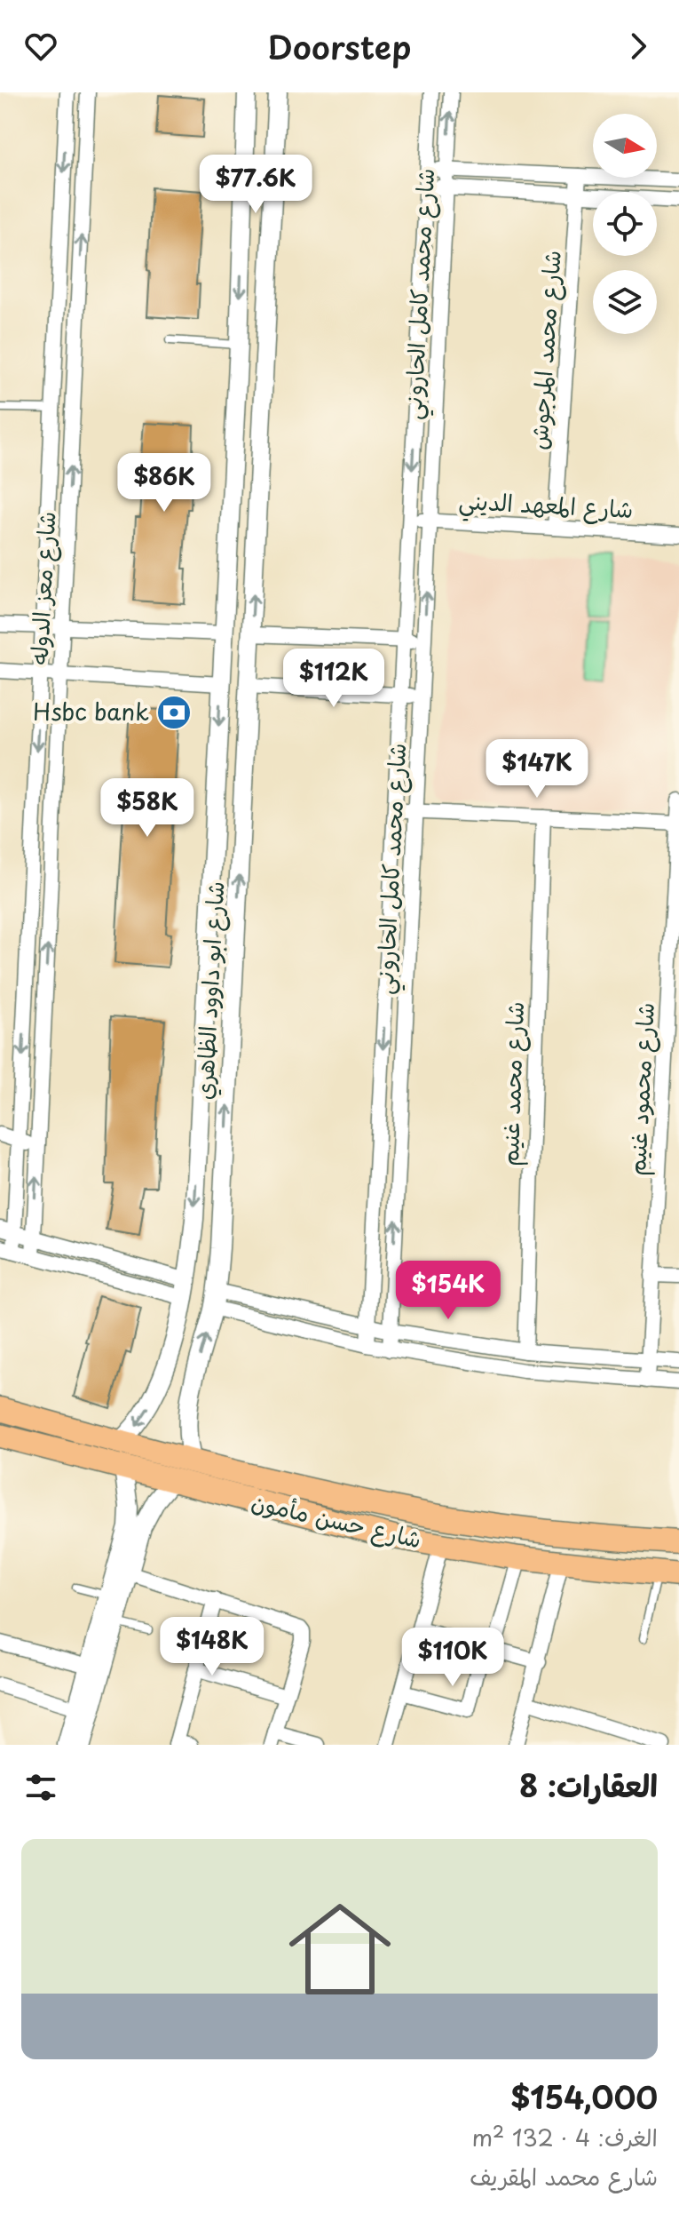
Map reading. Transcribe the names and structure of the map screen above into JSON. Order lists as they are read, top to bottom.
{
  "streets": {
    "main road": ["شارع حسن مأمون"],
    "street": [
      "شارع محمد كامل الحاروني",
      "شارع محمد المرجوش",
      "شارع المعهد الديني",
      "شارع معز الدوله",
      "شارع ابو داوود الظاهري",
      "شارع محمد غنيم",
      "شارع محمود غنيم"
    ]
  },
  "crossings": [
    ["شارع محمد كامل الحاروني", "شارع المعهد الديني"],
    ["شارع محمد المرجوش", "شارع المعهد الديني"],
    ["شارع ابو داوود الظاهري", "شارع حسن مأمون"]
  ],
  "places": {
    "bank": ["Hsbc bank"]
  },
  "north": "right",
  "page": {
    "header": "Doorstep",
    "price": [
      "$77.6K",
      "$86K",
      "$112K",
      "$147K",
      "$58K",
      "$154K",
      "$148K",
      "$110K"
    ],
    "heading": "العقارات: 8",
    "list": [
      {
        "name": "$154,000",
        "note": "الغرف: 4 · 132 m² · شارع محمد المقريف"
      }
    ]
  }
}
